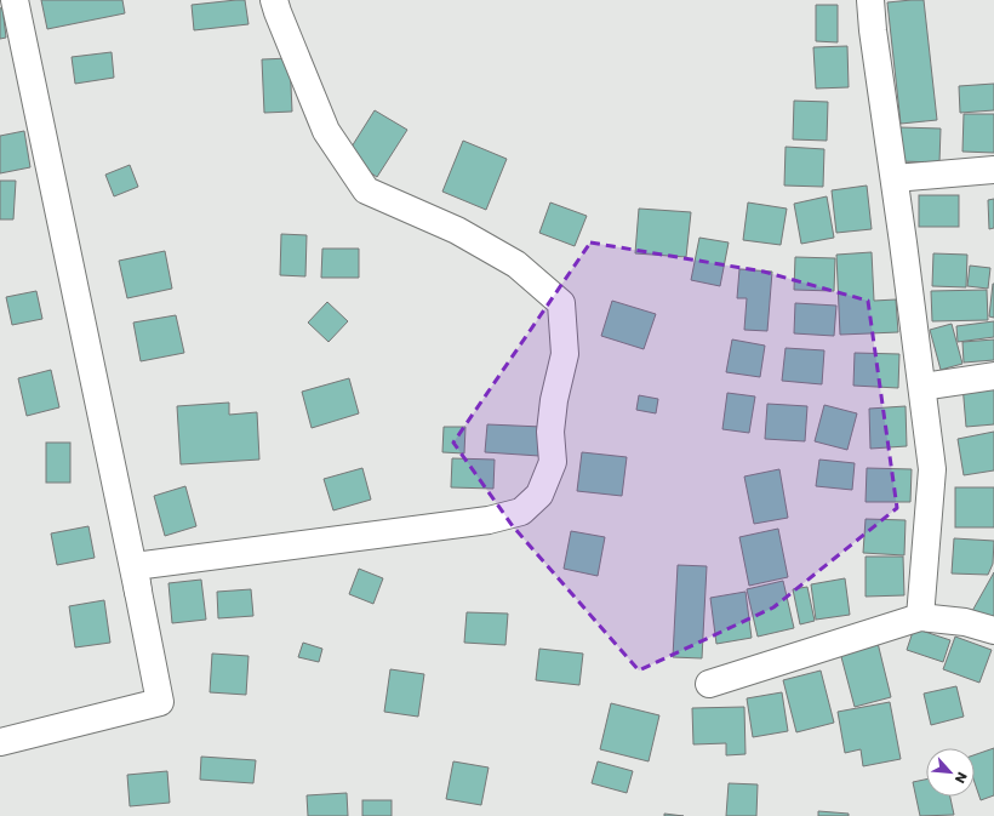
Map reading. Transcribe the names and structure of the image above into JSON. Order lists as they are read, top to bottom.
{
  "north": "bottom right"
}
